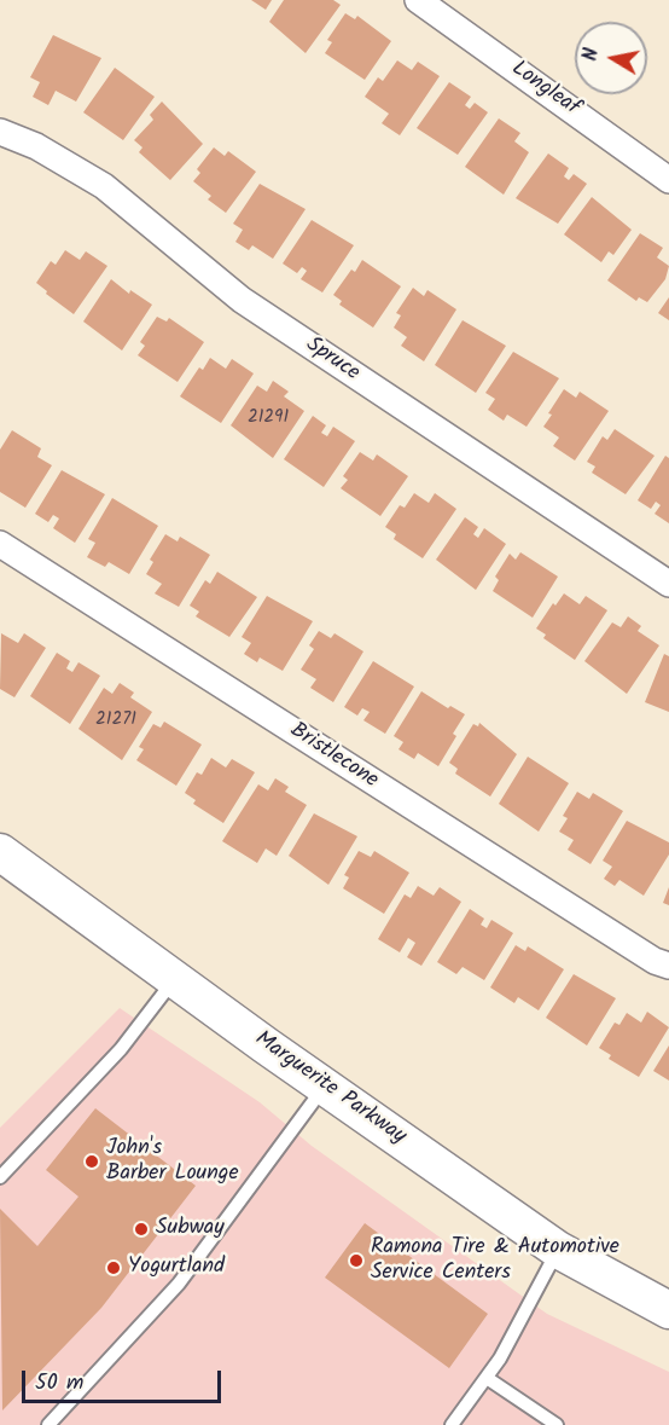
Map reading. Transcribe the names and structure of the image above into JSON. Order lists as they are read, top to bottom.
{
  "streets": {
    "main road": ["Marguerite Parkway"],
    "street": ["Longleaf", "Spruce", "Bristlecone"]
  },
  "places": [
    "John's Barber Lounge",
    "Subway",
    "Ramona Tire & Automotive Service Centers",
    "Yogurtland"
  ],
  "house_numbers": ["21291", "21271"],
  "scale_bar": "50 m",
  "north": "left"
}
